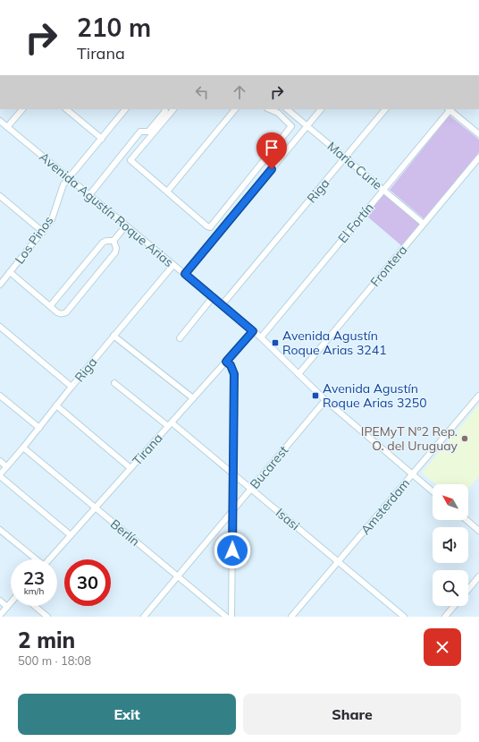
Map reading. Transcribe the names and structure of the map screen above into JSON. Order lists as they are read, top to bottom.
{
  "streets": {
    "street": [
      "Maria Curie",
      "Riga",
      "Avenida Agustín Roque Arias",
      "El Fortín",
      "Los Pinos",
      "Frontera",
      "Tirana",
      "Bucarest",
      "Amsterdam",
      "Isasi",
      "Berlín"
    ]
  },
  "crossings": [
    ["Maria Curie", "Riga"],
    ["Maria Curie", "El Fortín"],
    ["Maria Curie", "Frontera"],
    ["Riga", "Avenida Agustín Roque Arias"],
    ["Riga", "Berlín"],
    ["Avenida Agustín Roque Arias", "El Fortín"],
    ["Avenida Agustín Roque Arias", "Los Pinos"],
    ["Avenida Agustín Roque Arias", "Frontera"],
    ["Avenida Agustín Roque Arias", "Tirana"],
    ["Avenida Agustín Roque Arias", "Bucarest"],
    ["Avenida Agustín Roque Arias", "Amsterdam"],
    ["Tirana", "Isasi"],
    ["Tirana", "Berlín"],
    ["Bucarest", "Isasi"],
    ["Bucarest", "Berlín"],
    ["Amsterdam", "Isasi"]
  ],
  "places": {
    "transit": ["Avenida Agustín Roque Arias 3241", "Avenida Agustín Roque Arias 3250"],
    "other": ["IPEMyT Nº2 Rep. O. del Uruguay"]
  },
  "north": "top left",
  "page": {
    "turn": ["210 m", "Tirana"],
    "speed": "23 km/h",
    "limit": "30",
    "heading": ["2 min", "500 m · 18:08"],
    "buttons": ["Exit", "Share"]
  }
}
